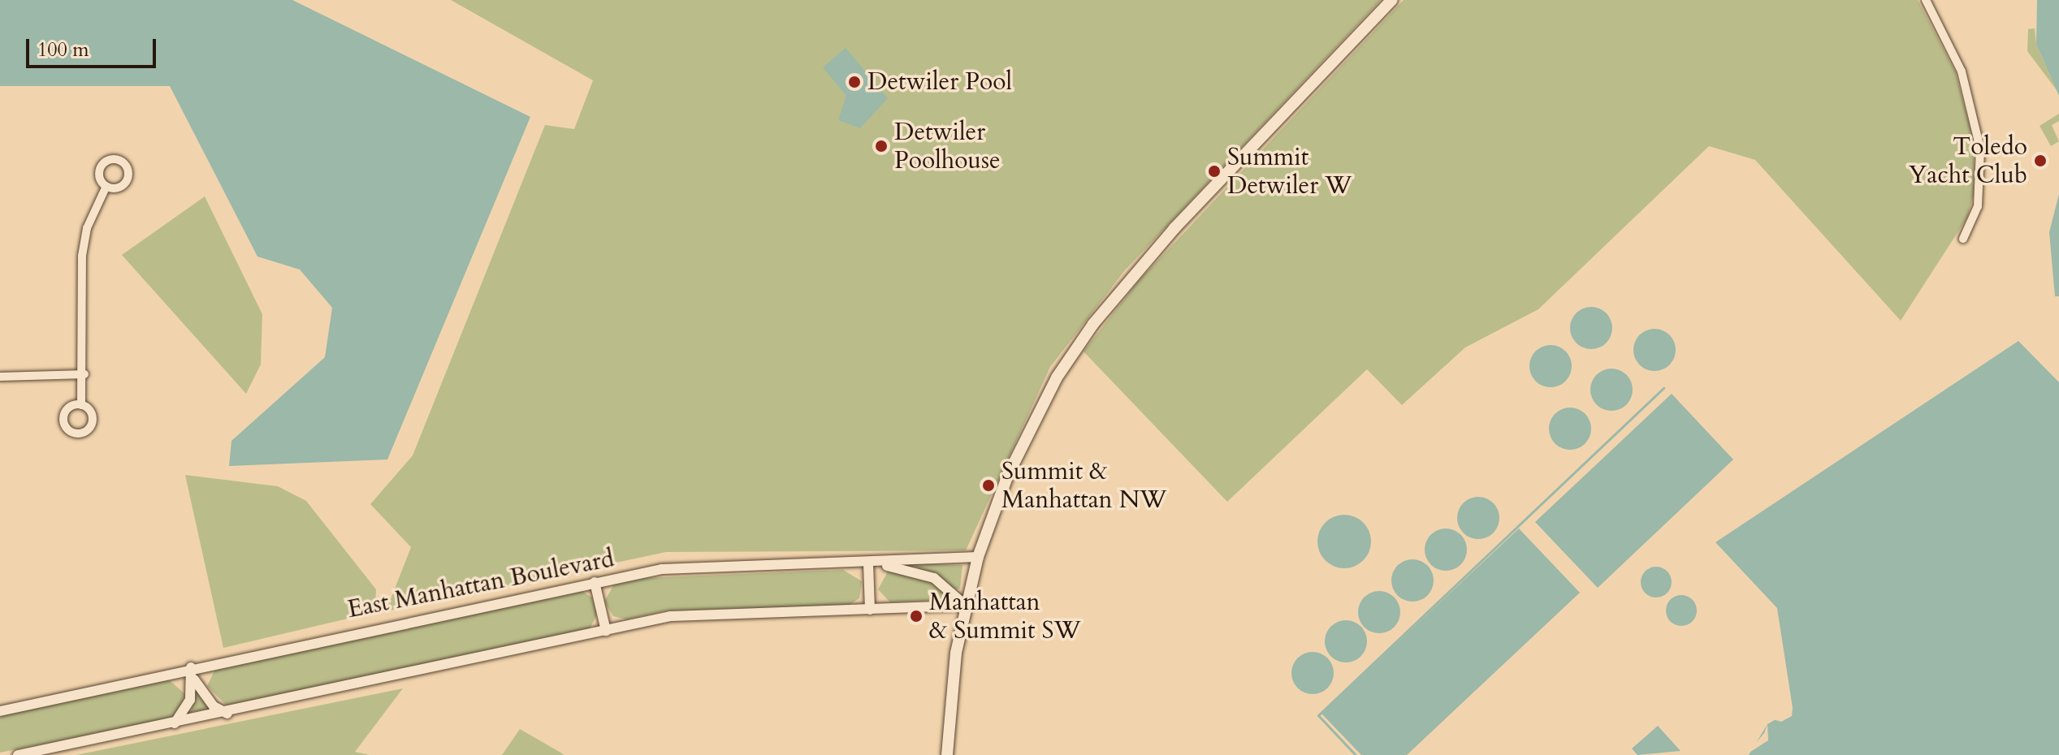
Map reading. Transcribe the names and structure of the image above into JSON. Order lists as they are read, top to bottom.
{
  "streets": {
    "street": ["East Manhattan Boulevard"]
  },
  "places": [
    "Detwiler Pool",
    "Detwiler Poolhouse",
    "Toledo Yacht Club",
    "Summit Detwiler W",
    "Summit & Manhattan NW",
    "Manhattan & Summit SW"
  ],
  "scale_bar": "100 m"
}
